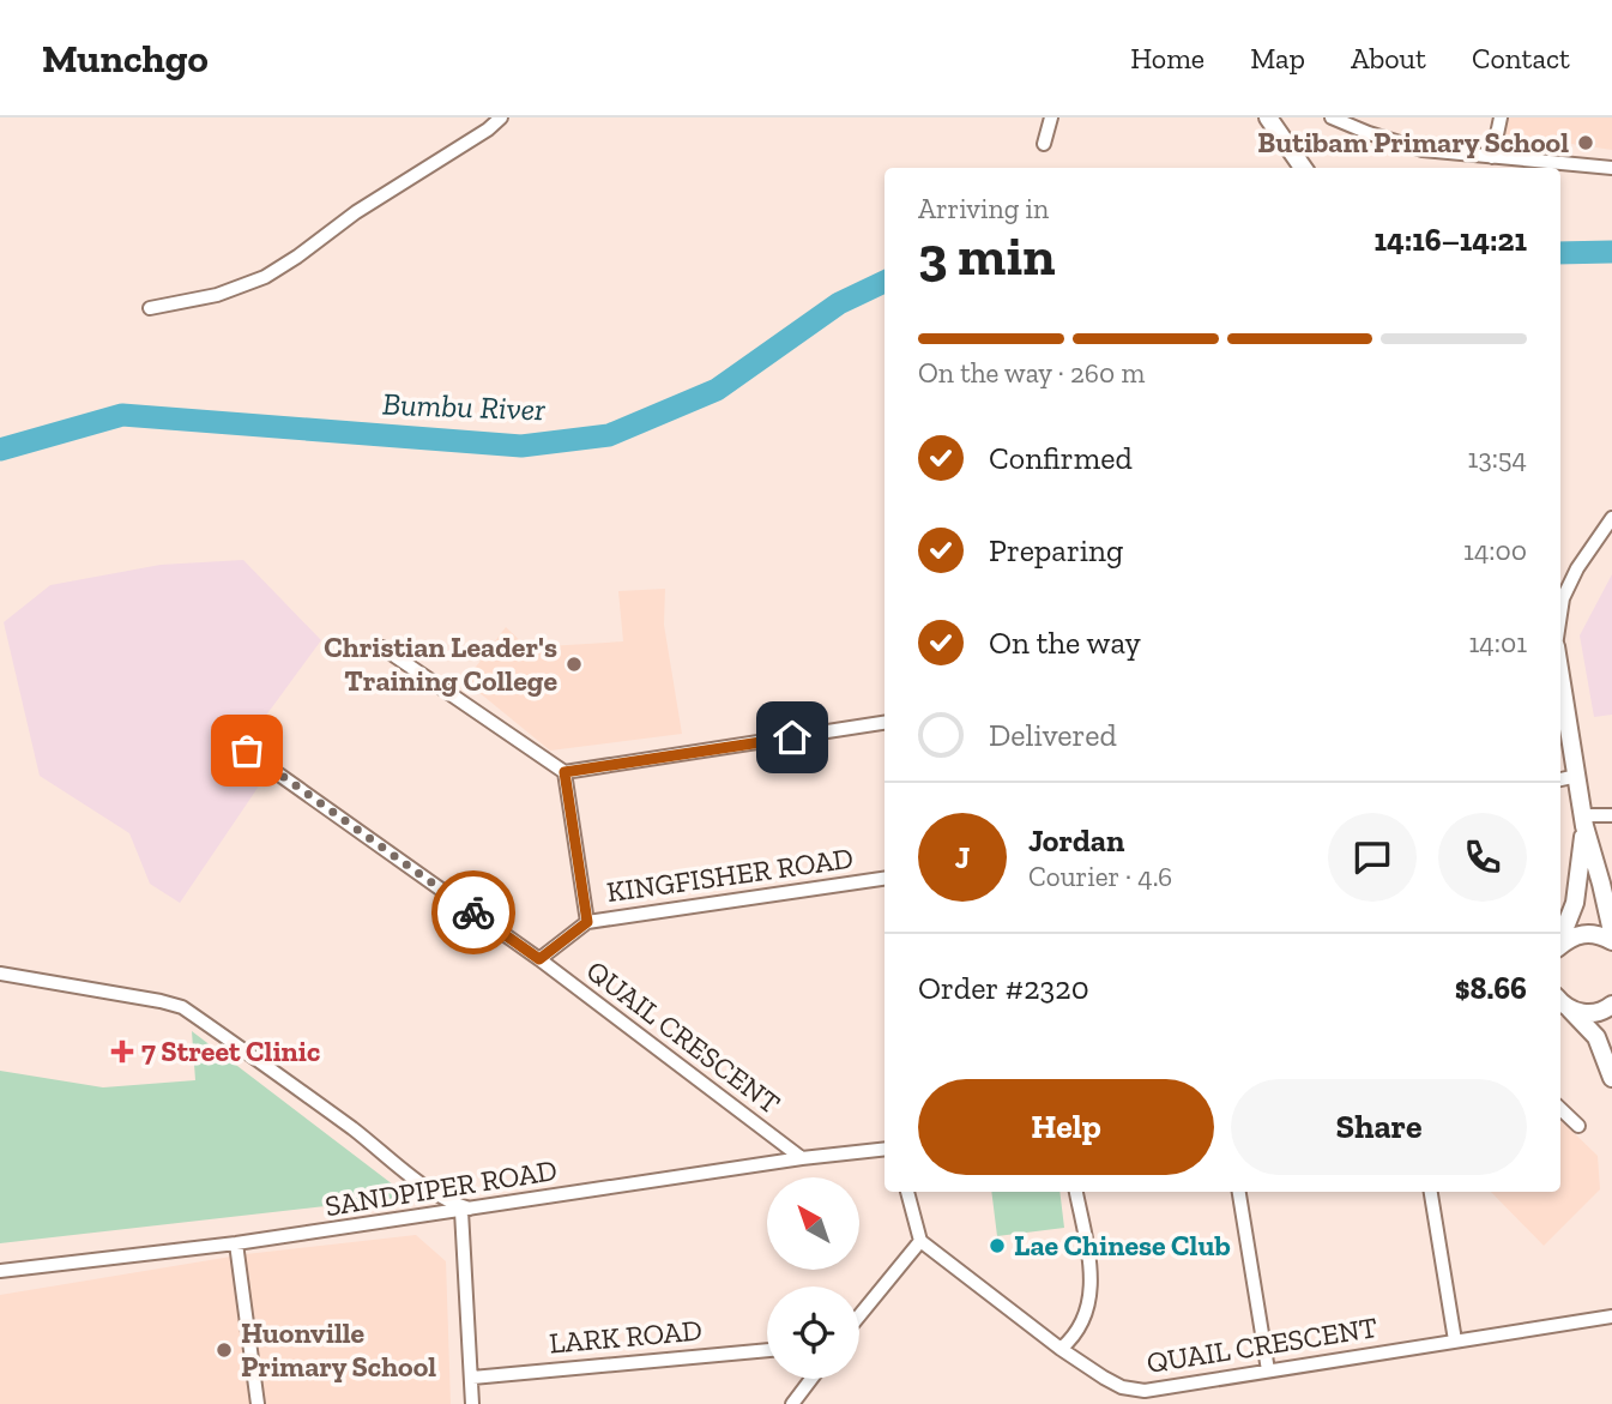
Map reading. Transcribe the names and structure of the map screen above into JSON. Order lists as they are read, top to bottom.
{
  "streets": {
    "street": [
      "KINGFISHER ROAD",
      "QUAIL CRESCENT",
      "SANDPIPER ROAD",
      "LARK ROAD"
    ]
  },
  "crossings": [
    ["KINGFISHER ROAD", "QUAIL CRESCENT"],
    ["QUAIL CRESCENT", "SANDPIPER ROAD"]
  ],
  "water": ["Bumbu River"],
  "places": {
    "other": [
      "Butibam Primary School",
      "Christian Leader's Training College",
      "Lae Chinese Club",
      "Huonville Primary School"
    ],
    "health": ["7 Street Clinic"]
  },
  "north": "top left",
  "page": {
    "header": "Munchgo",
    "nav": [
      "Home",
      "Map",
      "About",
      "Contact"
    ],
    "heading": ["3 min", "Arriving in", "14:16–14:21"],
    "panel": [
      "Jordan",
      "Courier · 4.6",
      "Order #2320",
      "$8.66"
    ],
    "bar": "On the way · 260 m",
    "list": [
      ["Confirmed", "13:54"],
      ["Preparing", "14:00"],
      ["On the way", "14:01"],
      "Delivered"
    ],
    "round": "J",
    "buttons": ["Help", "Share"]
  }
}
